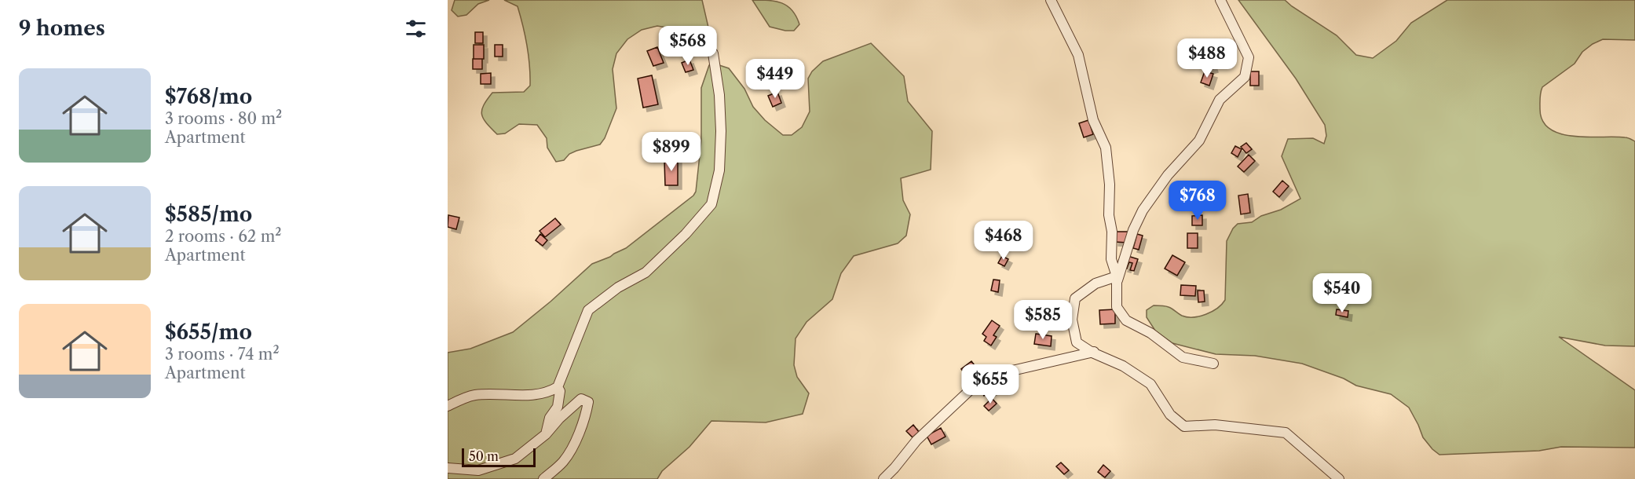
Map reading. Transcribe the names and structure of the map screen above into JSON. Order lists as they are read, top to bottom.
{
  "scale_bar": "50 m",
  "page": {
    "heading": "9 homes",
    "price": [
      "$568",
      "$488",
      "$449",
      "$899",
      "$768",
      "$468",
      "$540",
      "$585",
      "$655"
    ],
    "list": [
      {
        "name": "$768/mo",
        "note": "3 rooms · 80 m² · Apartment"
      },
      {
        "name": "$585/mo",
        "note": "2 rooms · 62 m² · Apartment"
      },
      {
        "name": "$655/mo",
        "note": "3 rooms · 74 m² · Apartment"
      }
    ],
    "scale": "50 m"
  }
}
